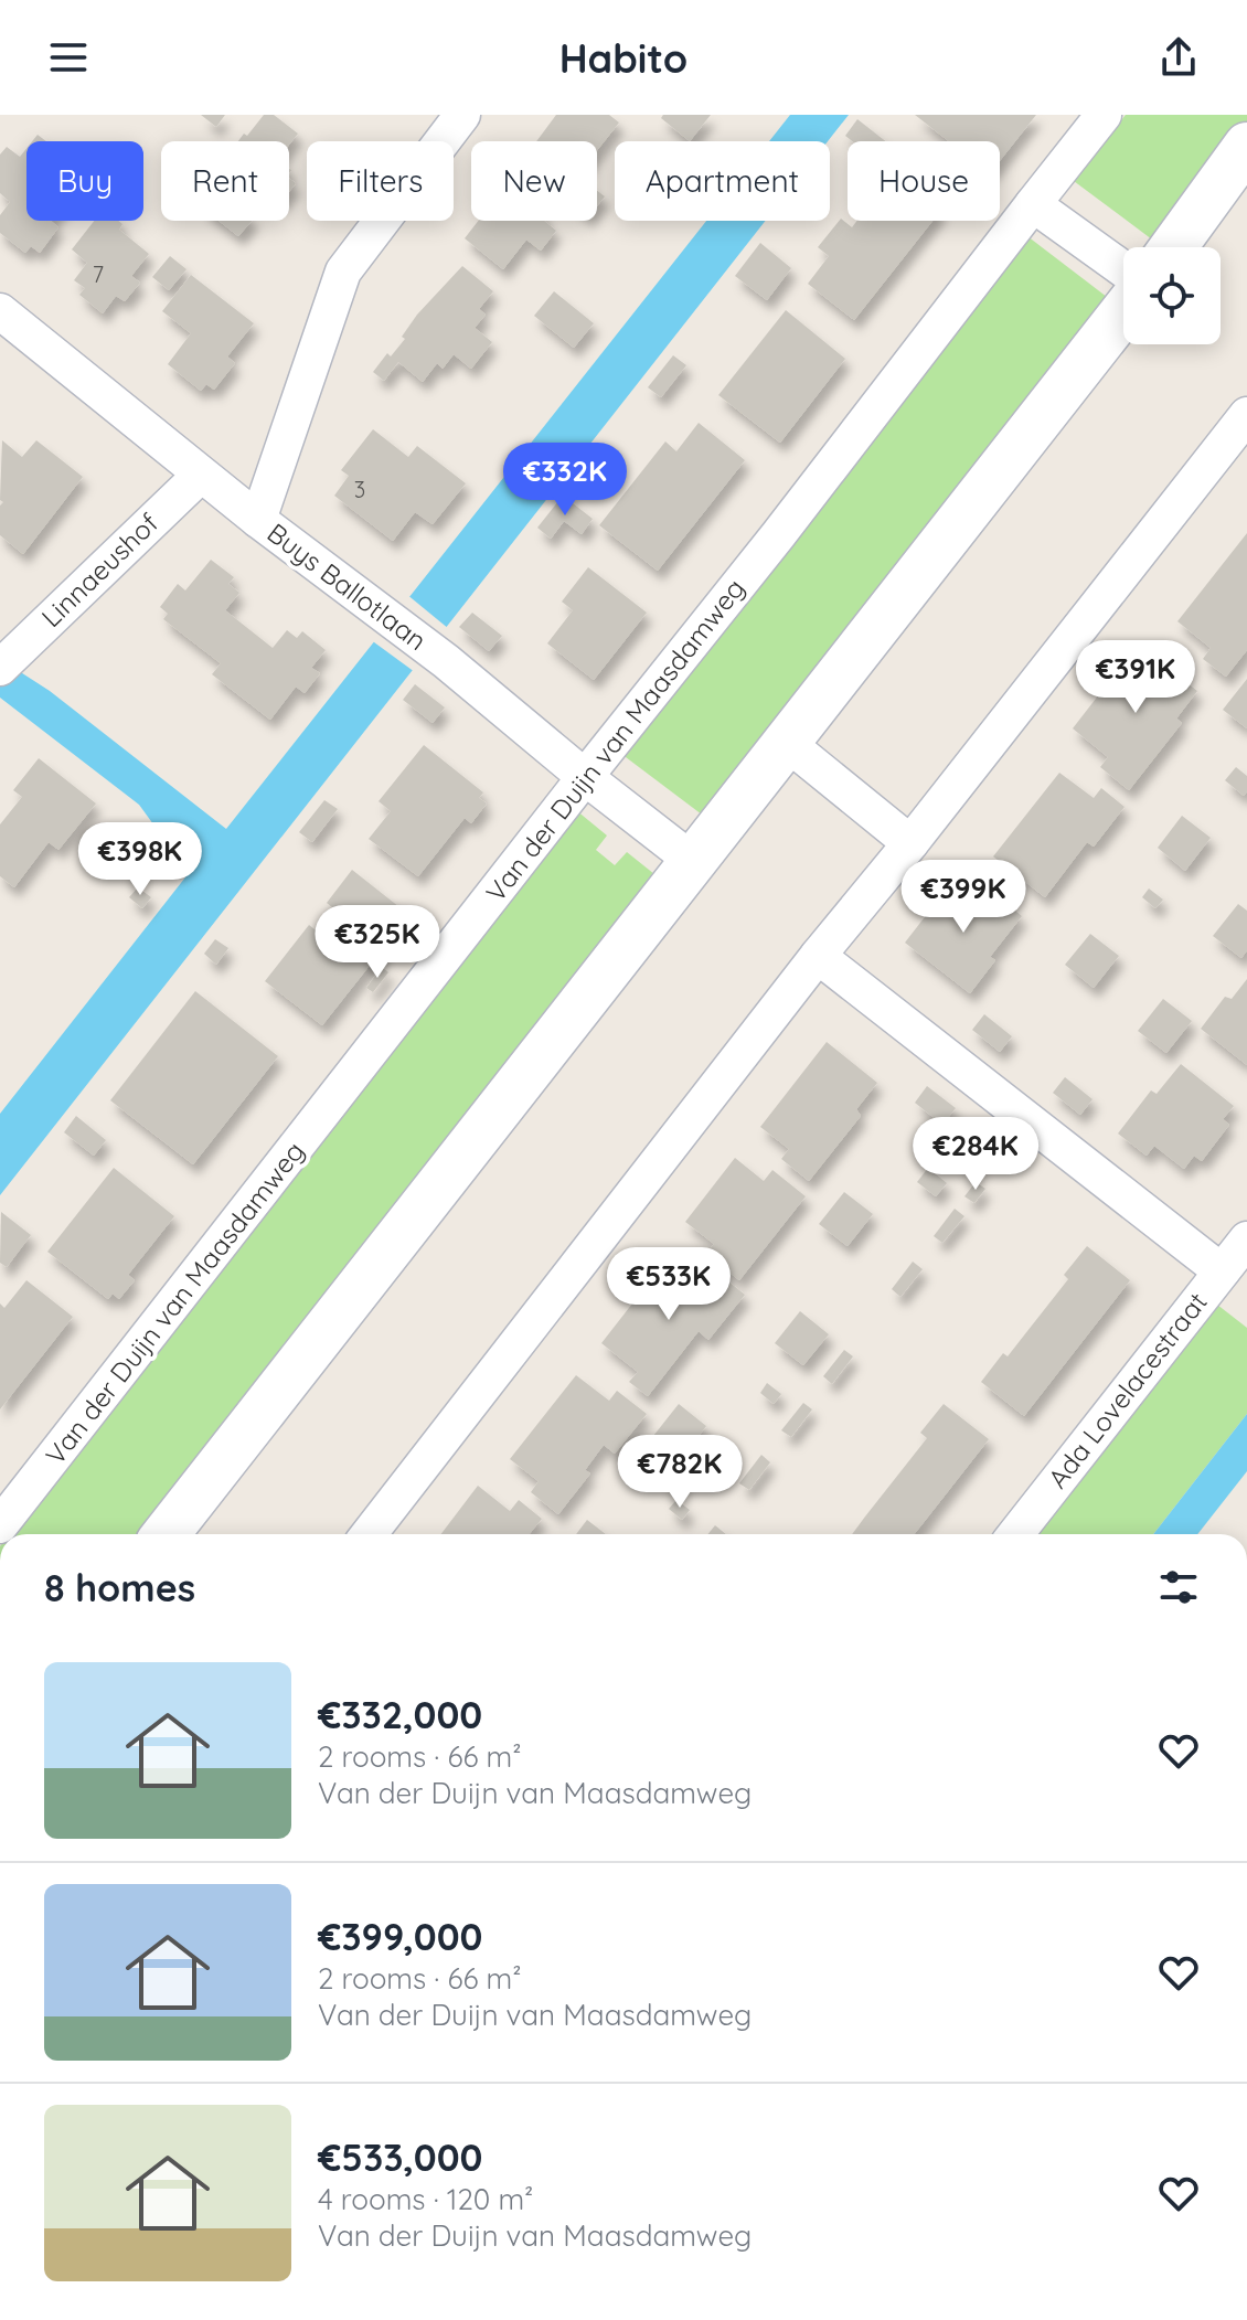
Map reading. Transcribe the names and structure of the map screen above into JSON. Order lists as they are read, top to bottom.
{
  "streets": {
    "street": [
      "Linnaeushof",
      "Buys Ballotlaan",
      "Van der Duijn van Maasdamweg",
      "Ada Lovelacestraat"
    ]
  },
  "crossings": [
    ["Linnaeushof", "Buys Ballotlaan"],
    ["Buys Ballotlaan", "Van der Duijn van Maasdamweg"]
  ],
  "house_numbers": ["7", "3"],
  "page": {
    "header": "Habito",
    "chip": [
      "Buy",
      "Rent",
      "Filters",
      "New",
      "Apartment",
      "House"
    ],
    "price": [
      "€332K",
      "€391K",
      "€398K",
      "€399K",
      "€325K",
      "€284K",
      "€533K",
      "€782K"
    ],
    "heading": "8 homes",
    "list": [
      {
        "name": "€332,000",
        "note": "2 rooms · 66 m² · Van der Duijn van Maasdamweg"
      },
      {
        "name": "€399,000",
        "note": "2 rooms · 66 m² · Van der Duijn van Maasdamweg"
      },
      {
        "name": "€533,000",
        "note": "4 rooms · 120 m² · Van der Duijn van Maasdamweg"
      }
    ]
  }
}
